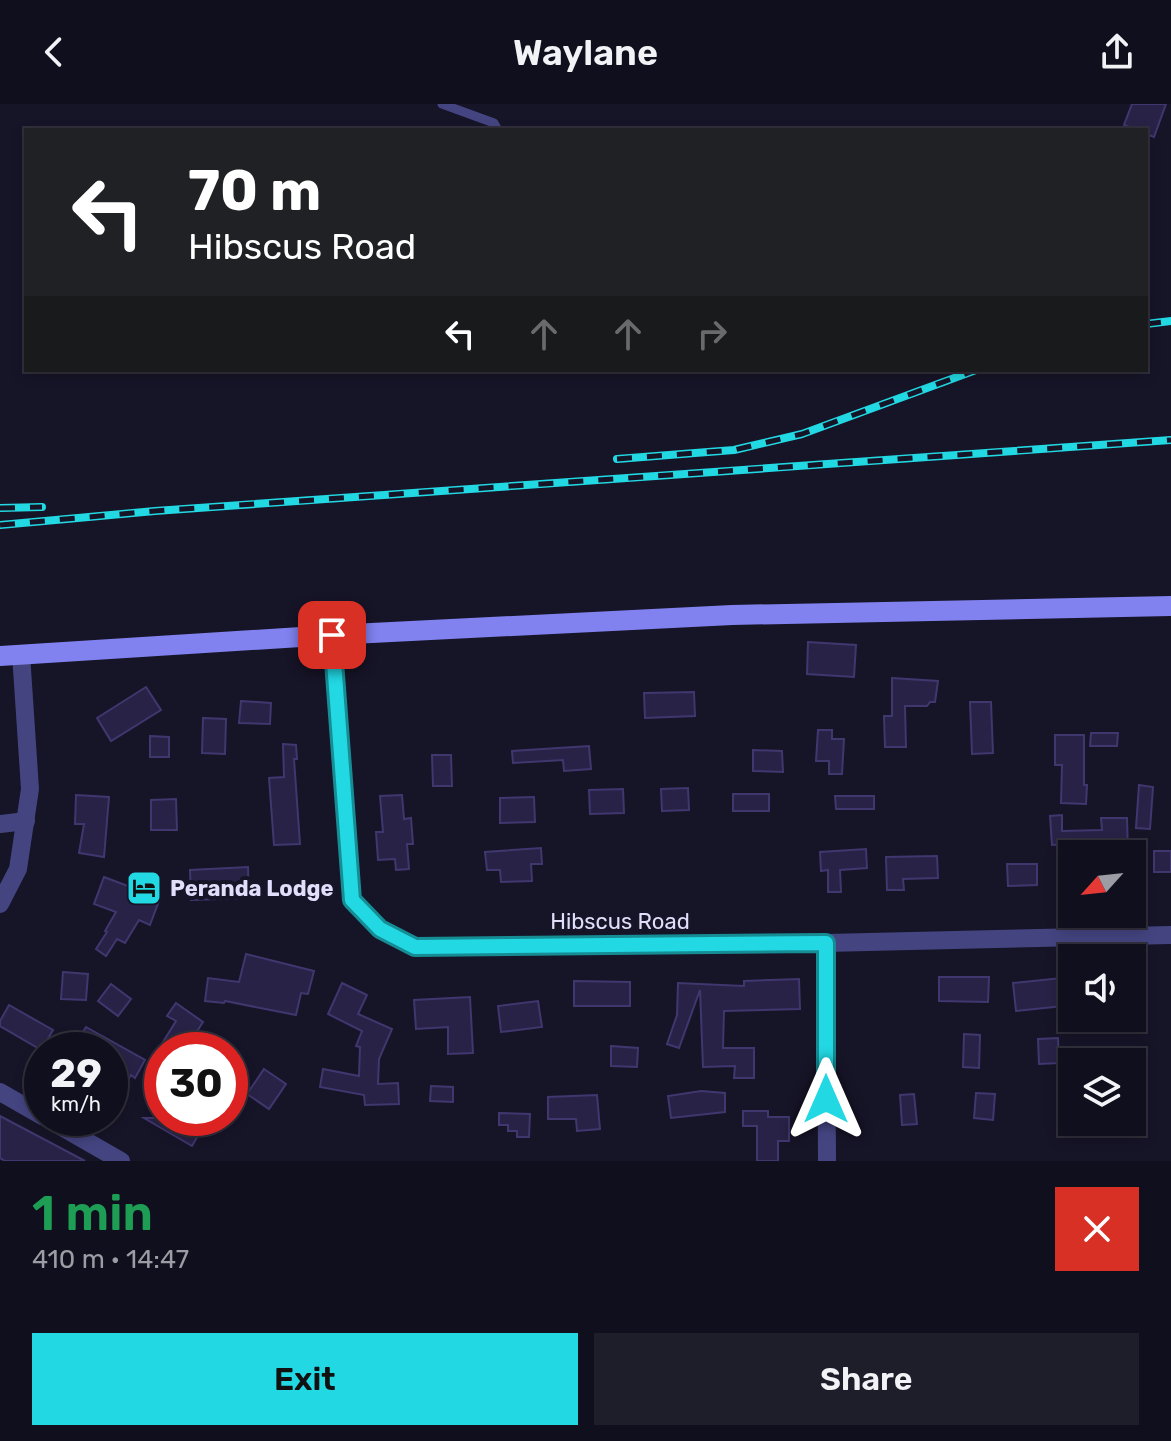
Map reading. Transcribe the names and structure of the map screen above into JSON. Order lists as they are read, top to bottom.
{
  "streets": {
    "street": ["Hibscus Road"]
  },
  "places": {
    "hotel": ["Peranda Lodge"]
  },
  "north": "bottom left",
  "page": {
    "header": "Waylane",
    "turn": ["70 m", "Hibscus Road"],
    "speed": "29 km/h",
    "limit": "30",
    "heading": ["1 min", "410 m · 14:47"],
    "buttons": ["Exit", "Share"]
  }
}
